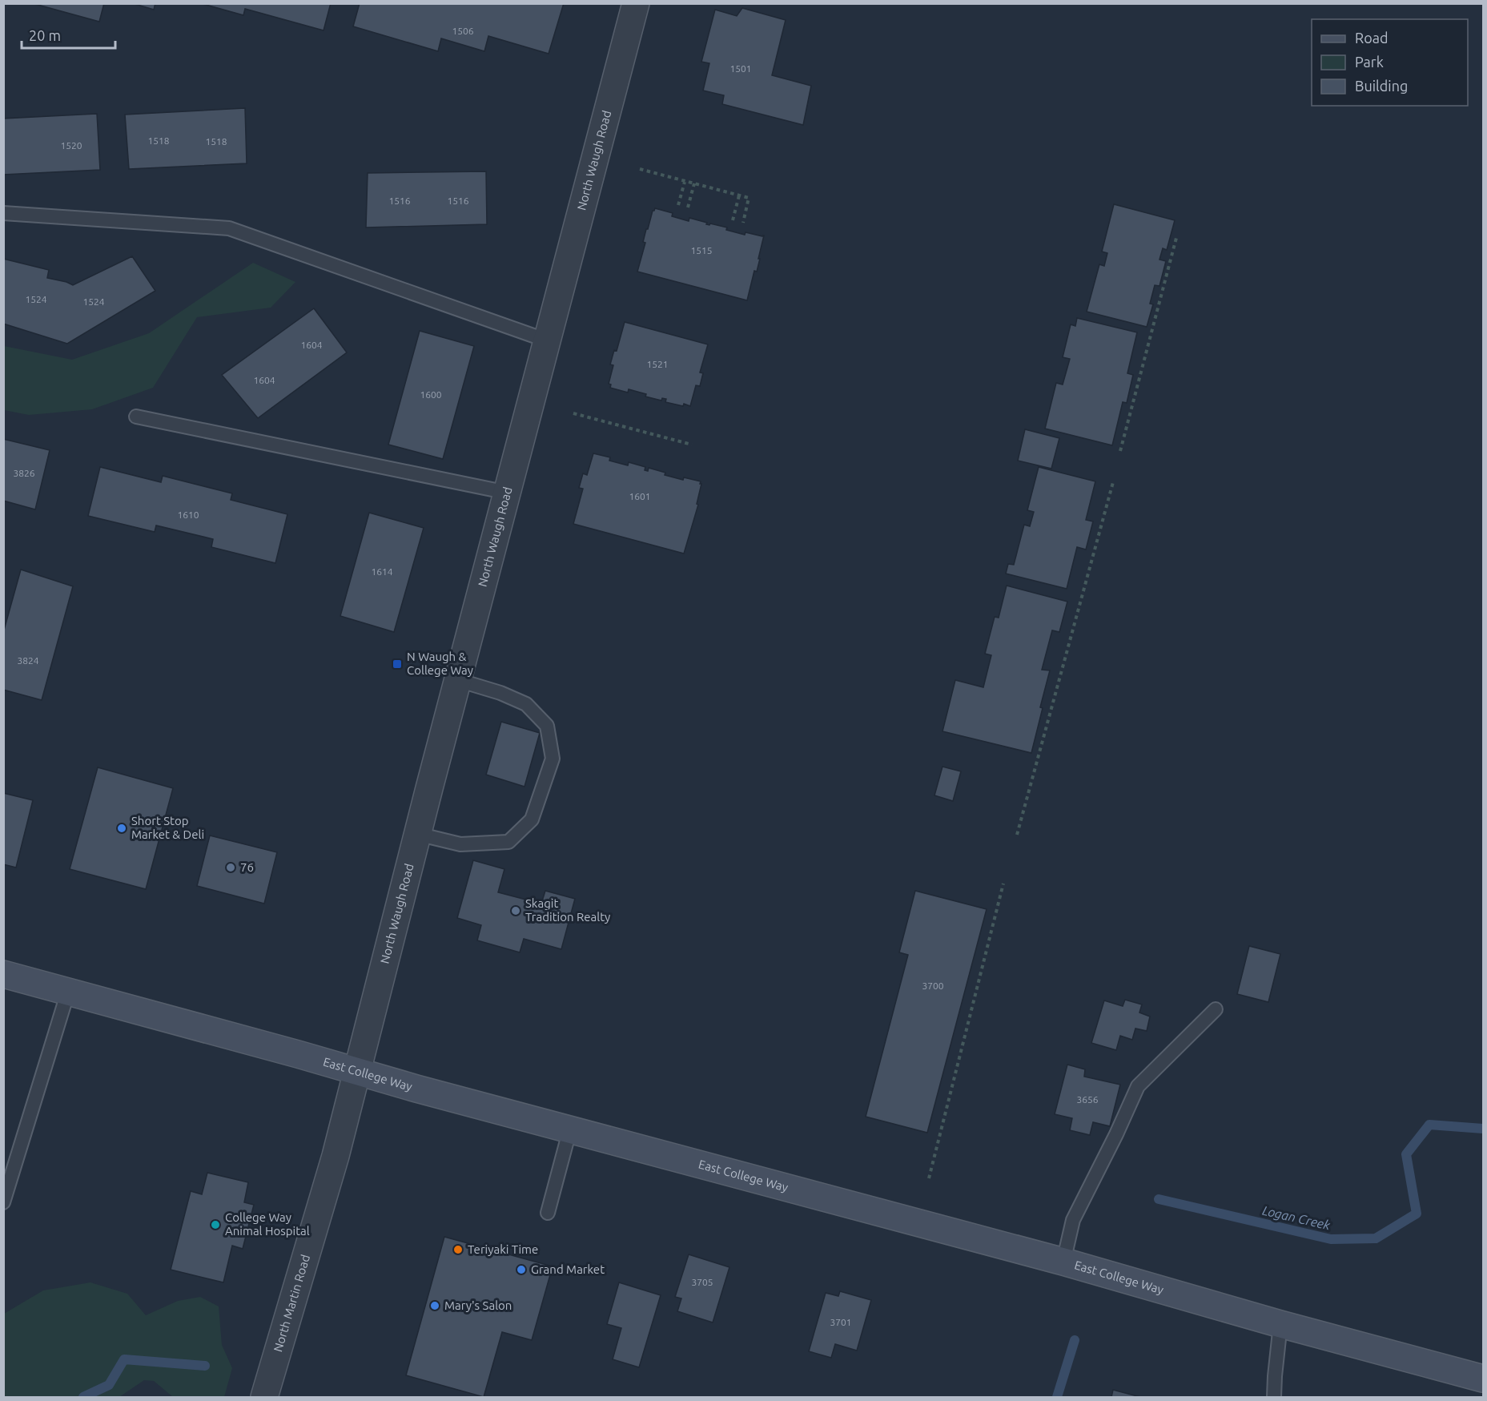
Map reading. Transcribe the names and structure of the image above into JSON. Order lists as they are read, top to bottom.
{
  "streets": {
    "main road": ["East College Way"],
    "street": ["North Waugh Road", "North Martin Road"]
  },
  "crossings": [
    ["North Waugh Road", "East College Way"],
    ["North Waugh Road", "North Martin Road"],
    ["East College Way", "North Martin Road"]
  ],
  "water": ["Logan Creek"],
  "places": {
    "transit": ["N Waugh & College Way"],
    "other": [
      "Short Stop Market & Deli",
      "76",
      "Skagit Tradition Realty",
      "College Way Animal Hospital",
      "Teriyaki Time",
      "Grand Market",
      "Mary's Salon"
    ]
  },
  "house_numbers": [
    "1506",
    "1501",
    "1518",
    "1518",
    "1520",
    "1516",
    "1516",
    "1515",
    "1524",
    "1524",
    "1604",
    "1521",
    "1604",
    "1600",
    "3826",
    "1601",
    "1610",
    "1614",
    "3824",
    "3700",
    "3656",
    "3705",
    "3701"
  ],
  "legend": ["Road", "Park", "Building"],
  "scale_bar": "20 m"
}
